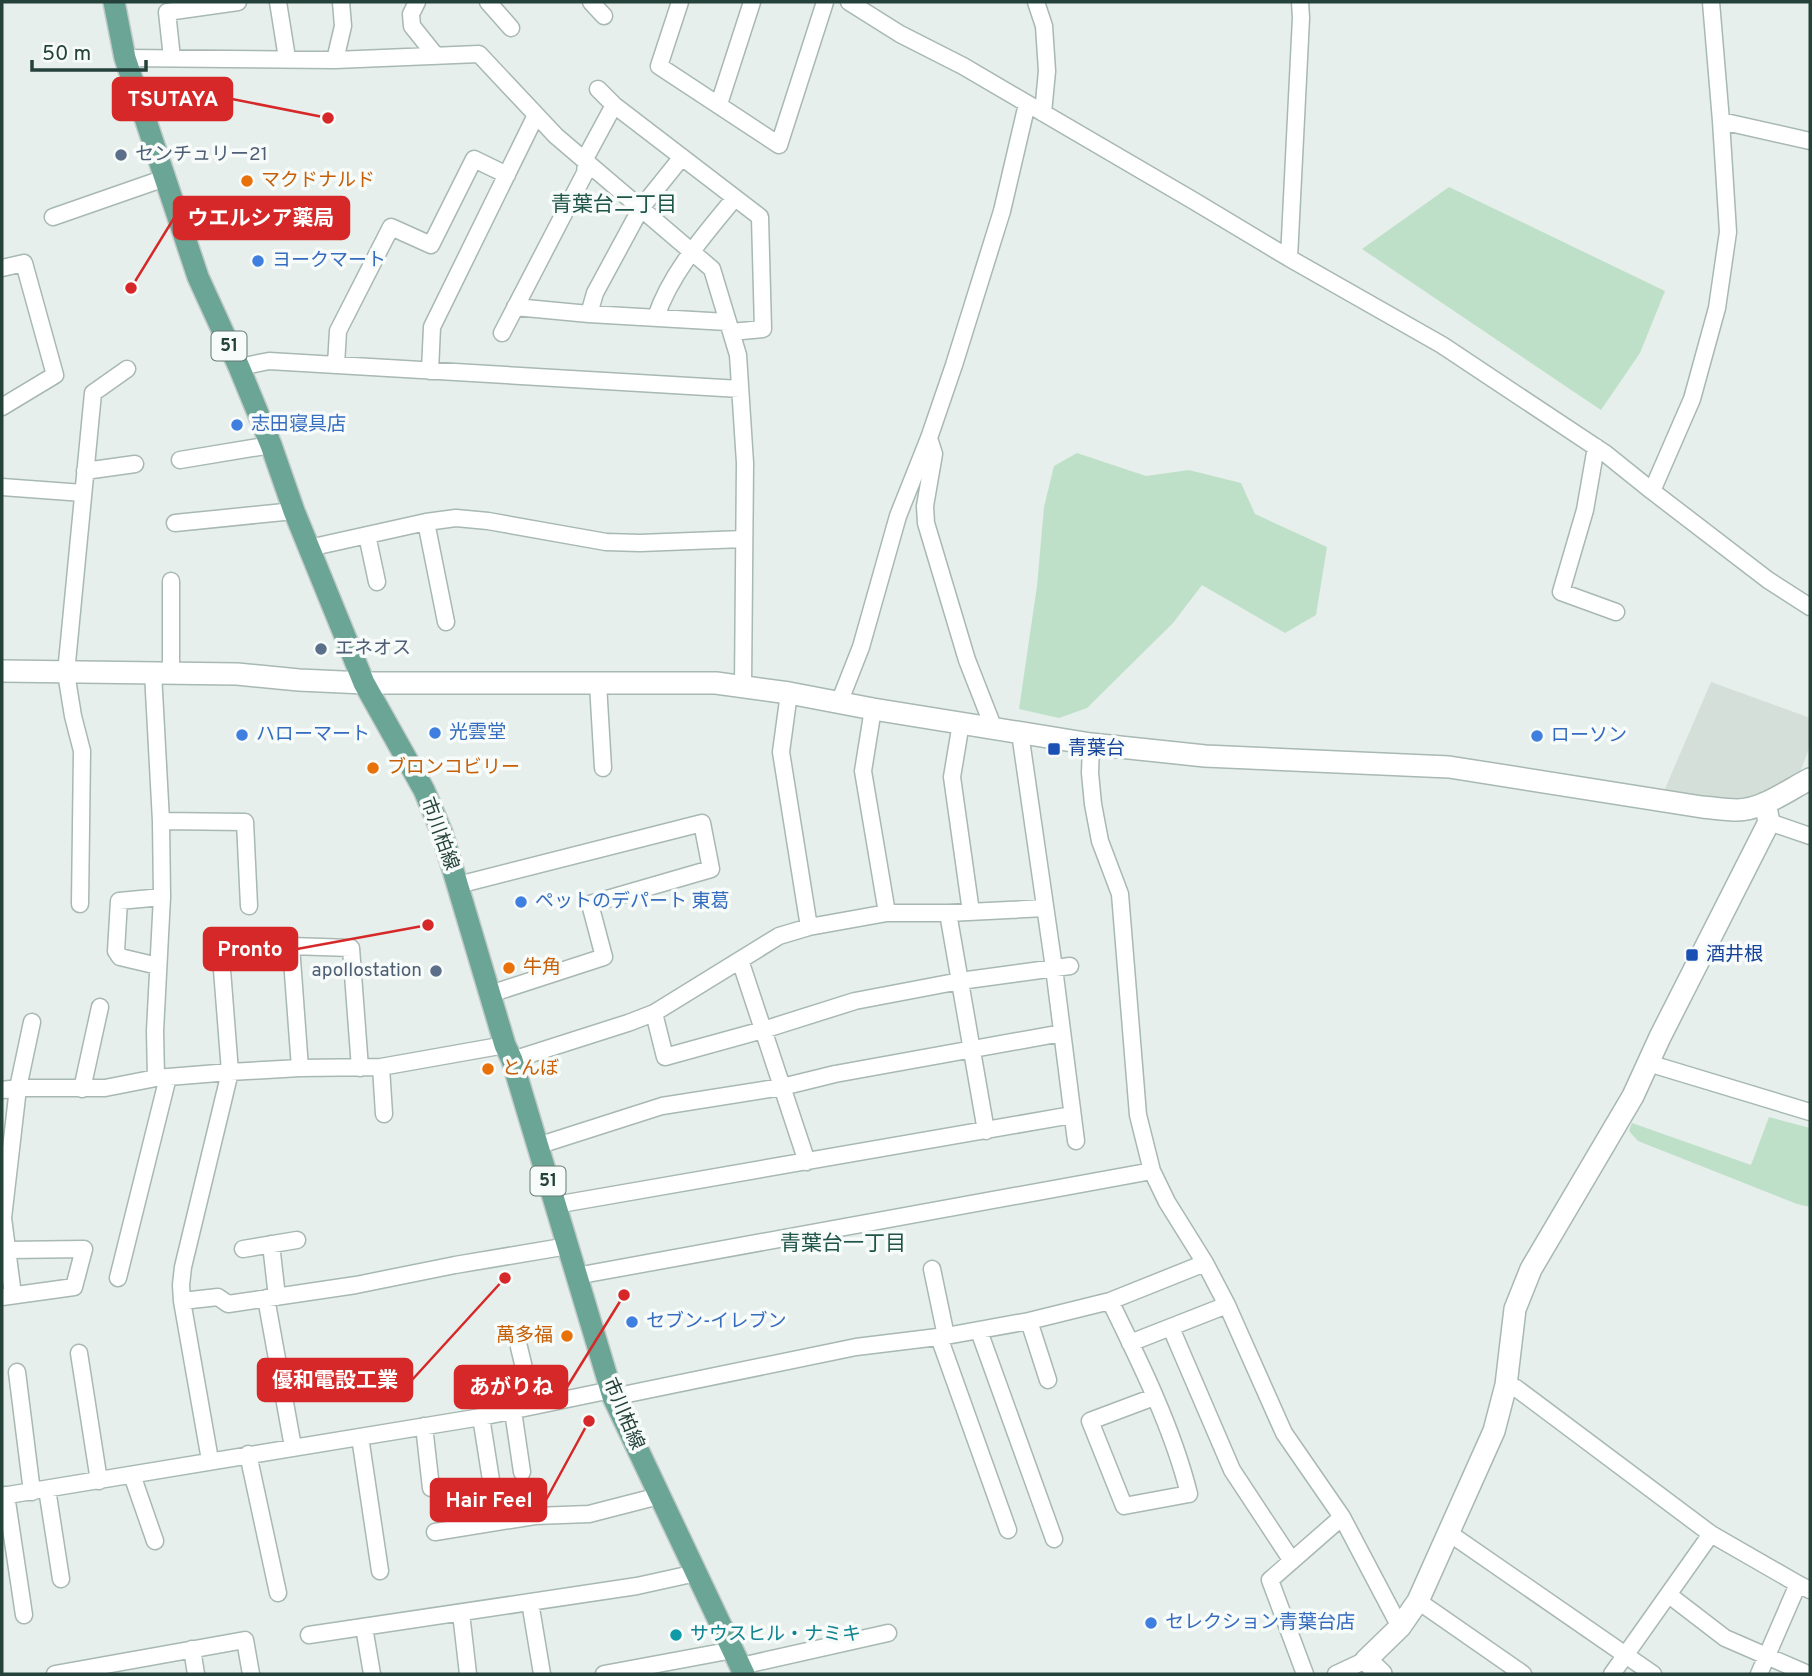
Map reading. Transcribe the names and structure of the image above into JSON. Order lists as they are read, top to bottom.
{
  "streets": {
    "main road": ["51", "市川柏線"]
  },
  "districts": ["青葉台二丁目", "青葉台一丁目"],
  "places": {
    "other": [
      "TSUTAYA",
      "センチュリー21",
      "マクドナルド",
      "ヨークマート",
      "ウエルシア薬局",
      "志田寝具店",
      "エネオス",
      "光雲堂",
      "ハローマート",
      "ローソン",
      "ブロンコビリー",
      "ペットのデパート 東葛",
      "Pronto",
      "牛角",
      "apollostation",
      "とんぼ",
      "優和電設工業",
      "あがりね",
      "セブン-イレブン",
      "萬多福",
      "Hair Feel",
      "セレクション青葉台店",
      "サウスヒル・ナミキ"
    ],
    "transit": ["青葉台", "酒井根"]
  },
  "scale_bar": "50 m"
}
